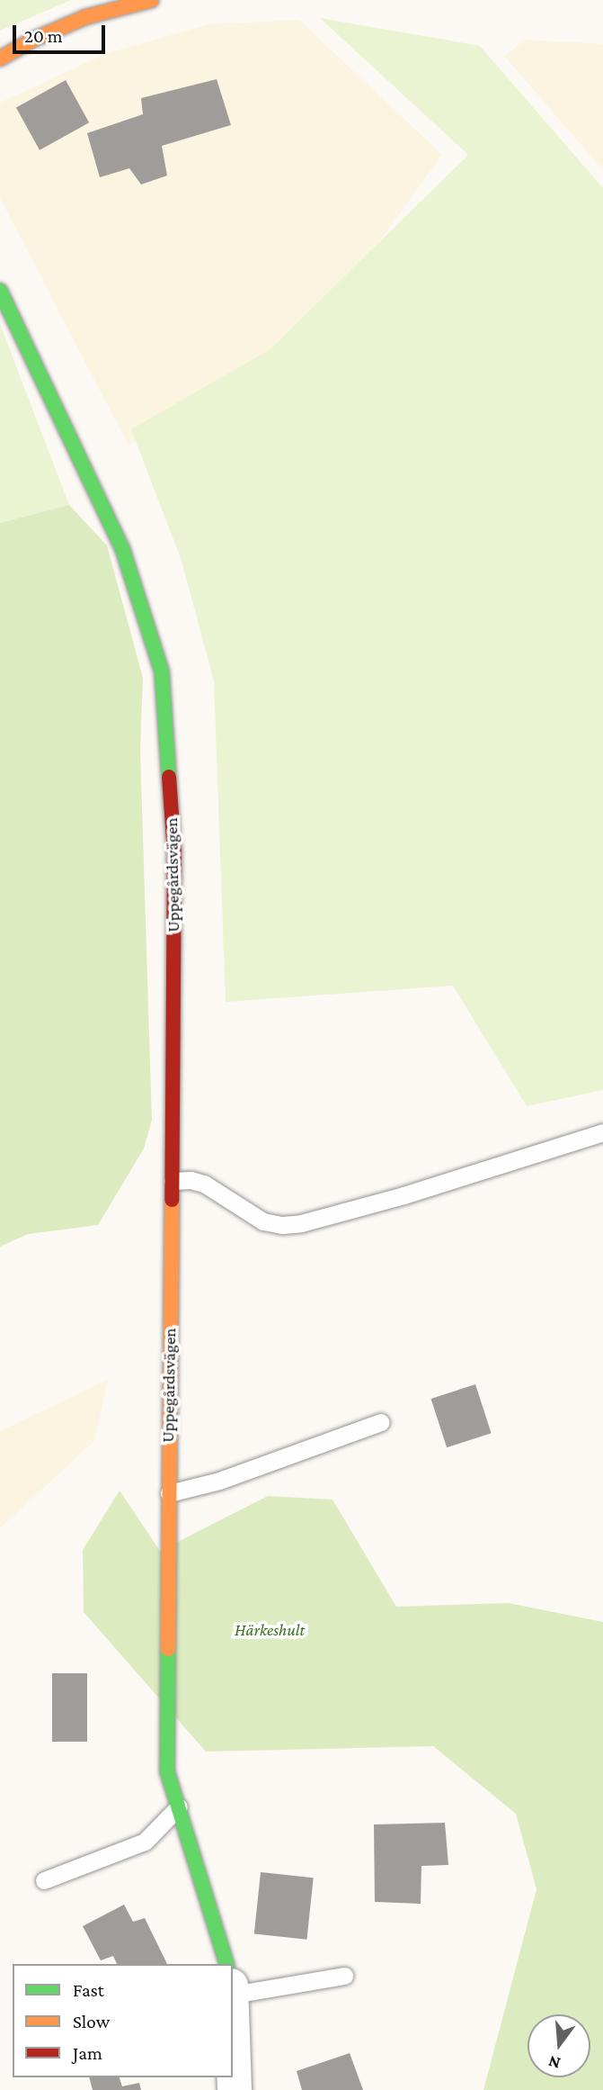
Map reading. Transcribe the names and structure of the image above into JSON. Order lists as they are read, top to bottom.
{
  "streets": {
    "street": ["Uppegårdsvägen"]
  },
  "parks": ["Härkeshult"],
  "legend": ["Fast", "Slow", "Jam"],
  "scale_bar": "20 m",
  "north": "bottom"
}
